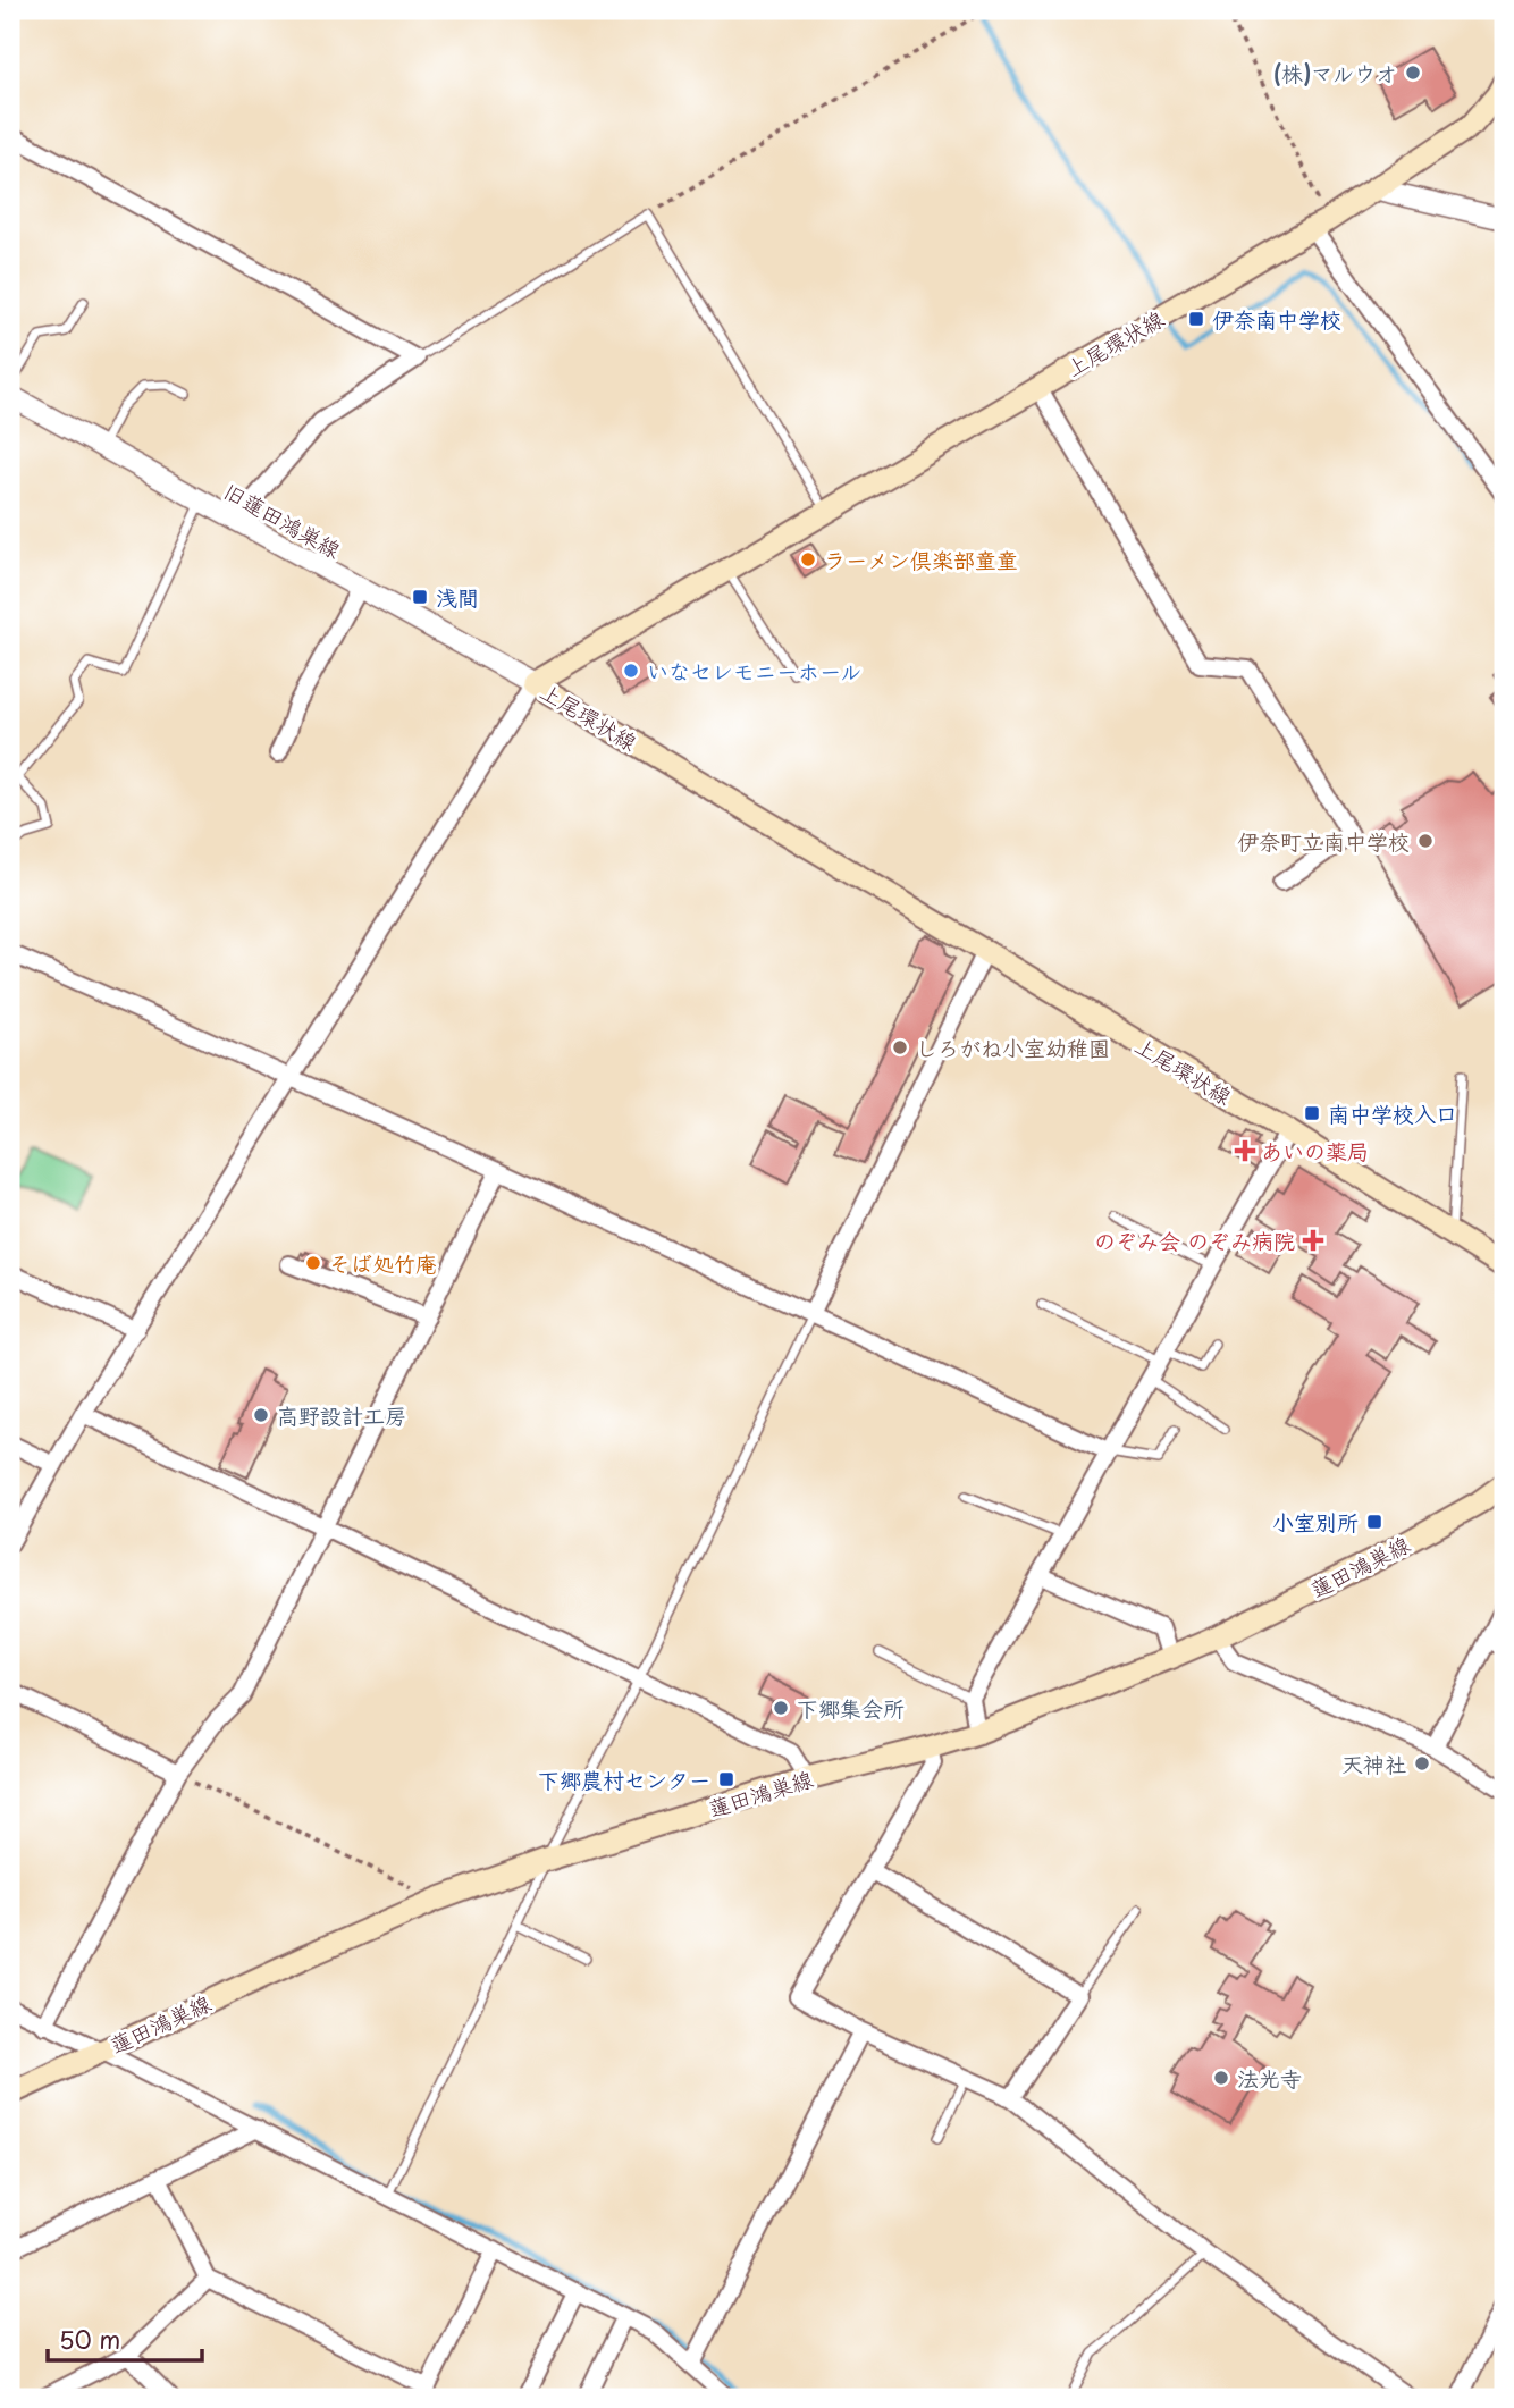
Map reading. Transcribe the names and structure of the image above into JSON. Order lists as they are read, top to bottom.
{
  "streets": {
    "main road": ["上尾環状線", "蓮田鴻巣線"],
    "street": ["旧蓮田鴻巣線"]
  },
  "crossings": [
    ["上尾環状線", "旧蓮田鴻巣線"]
  ],
  "places": {
    "other": [
      "(株)マルウオ",
      "ラーメン倶楽部童童",
      "いなセレモニーホール",
      "伊奈町立南中学校",
      "しろがね小室幼稚園",
      "そば処竹庵",
      "高野設計工房",
      "下郷集会所",
      "天神社",
      "法光寺"
    ],
    "transit": [
      "伊奈南中学校",
      "浅間",
      "南中学校入口",
      "小室別所",
      "下郷農村センター"
    ],
    "health": ["あいの薬局", "のぞみ会 のぞみ病院"]
  },
  "scale_bar": "50 m"
}
